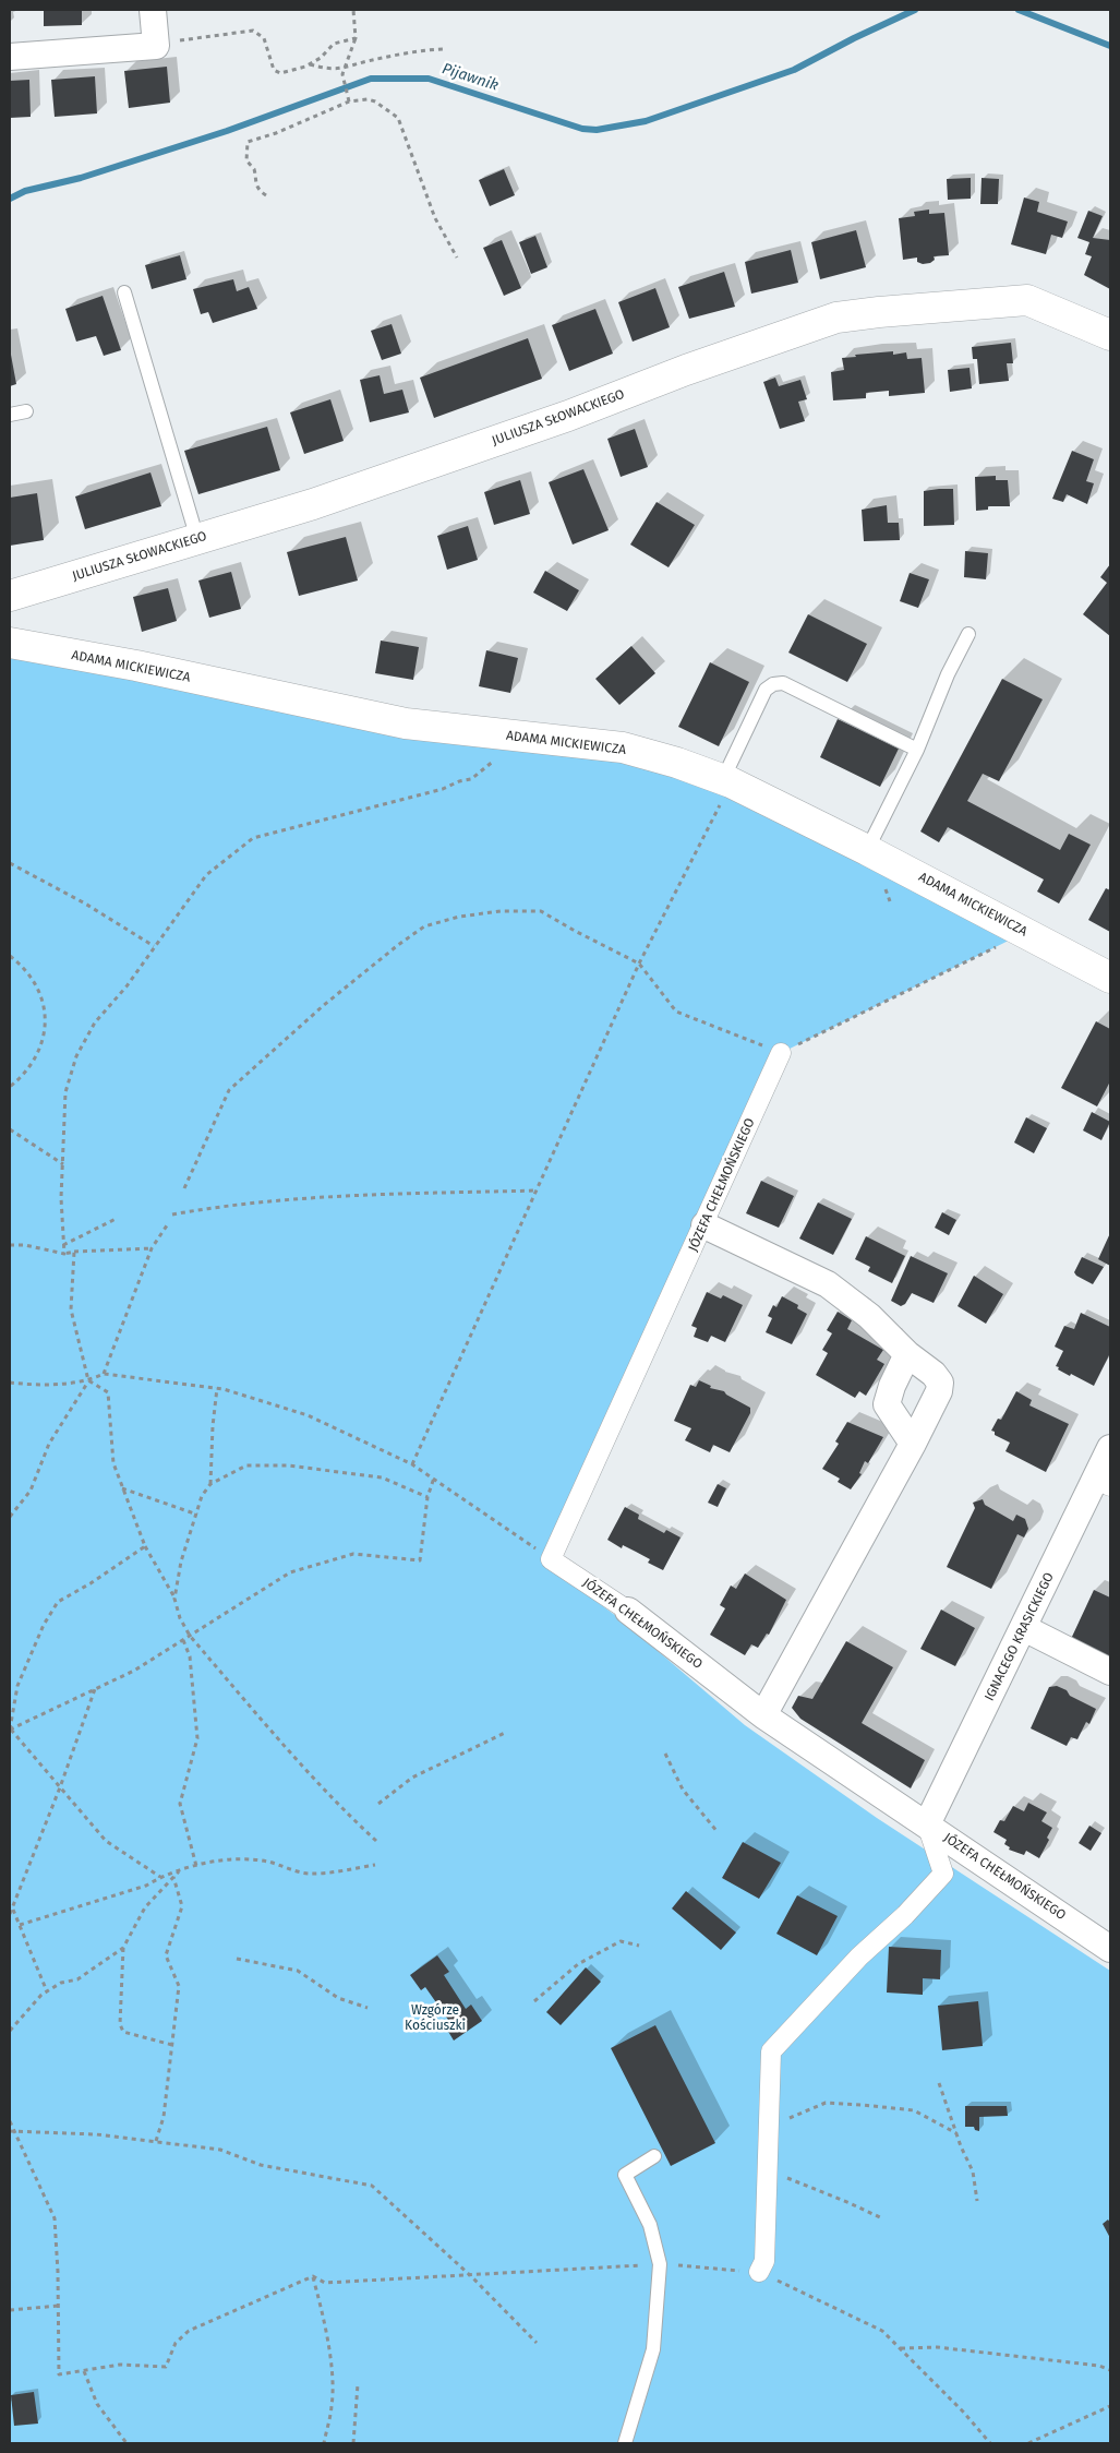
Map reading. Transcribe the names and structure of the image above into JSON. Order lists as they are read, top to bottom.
{
  "streets": {
    "street": [
      "JULIUSZA SŁOWACKIEGO",
      "ADAMA MICKIEWICZA",
      "JÓZEFA CHEŁMOŃSKIEGO",
      "IGNACEGO KRASICKIEGO"
    ]
  },
  "crossings": [
    ["JÓZEFA CHEŁMOŃSKIEGO", "IGNACEGO KRASICKIEGO"]
  ],
  "water": ["Pijawnik"],
  "parks": ["Wzgórze Kościuszki"]
}
